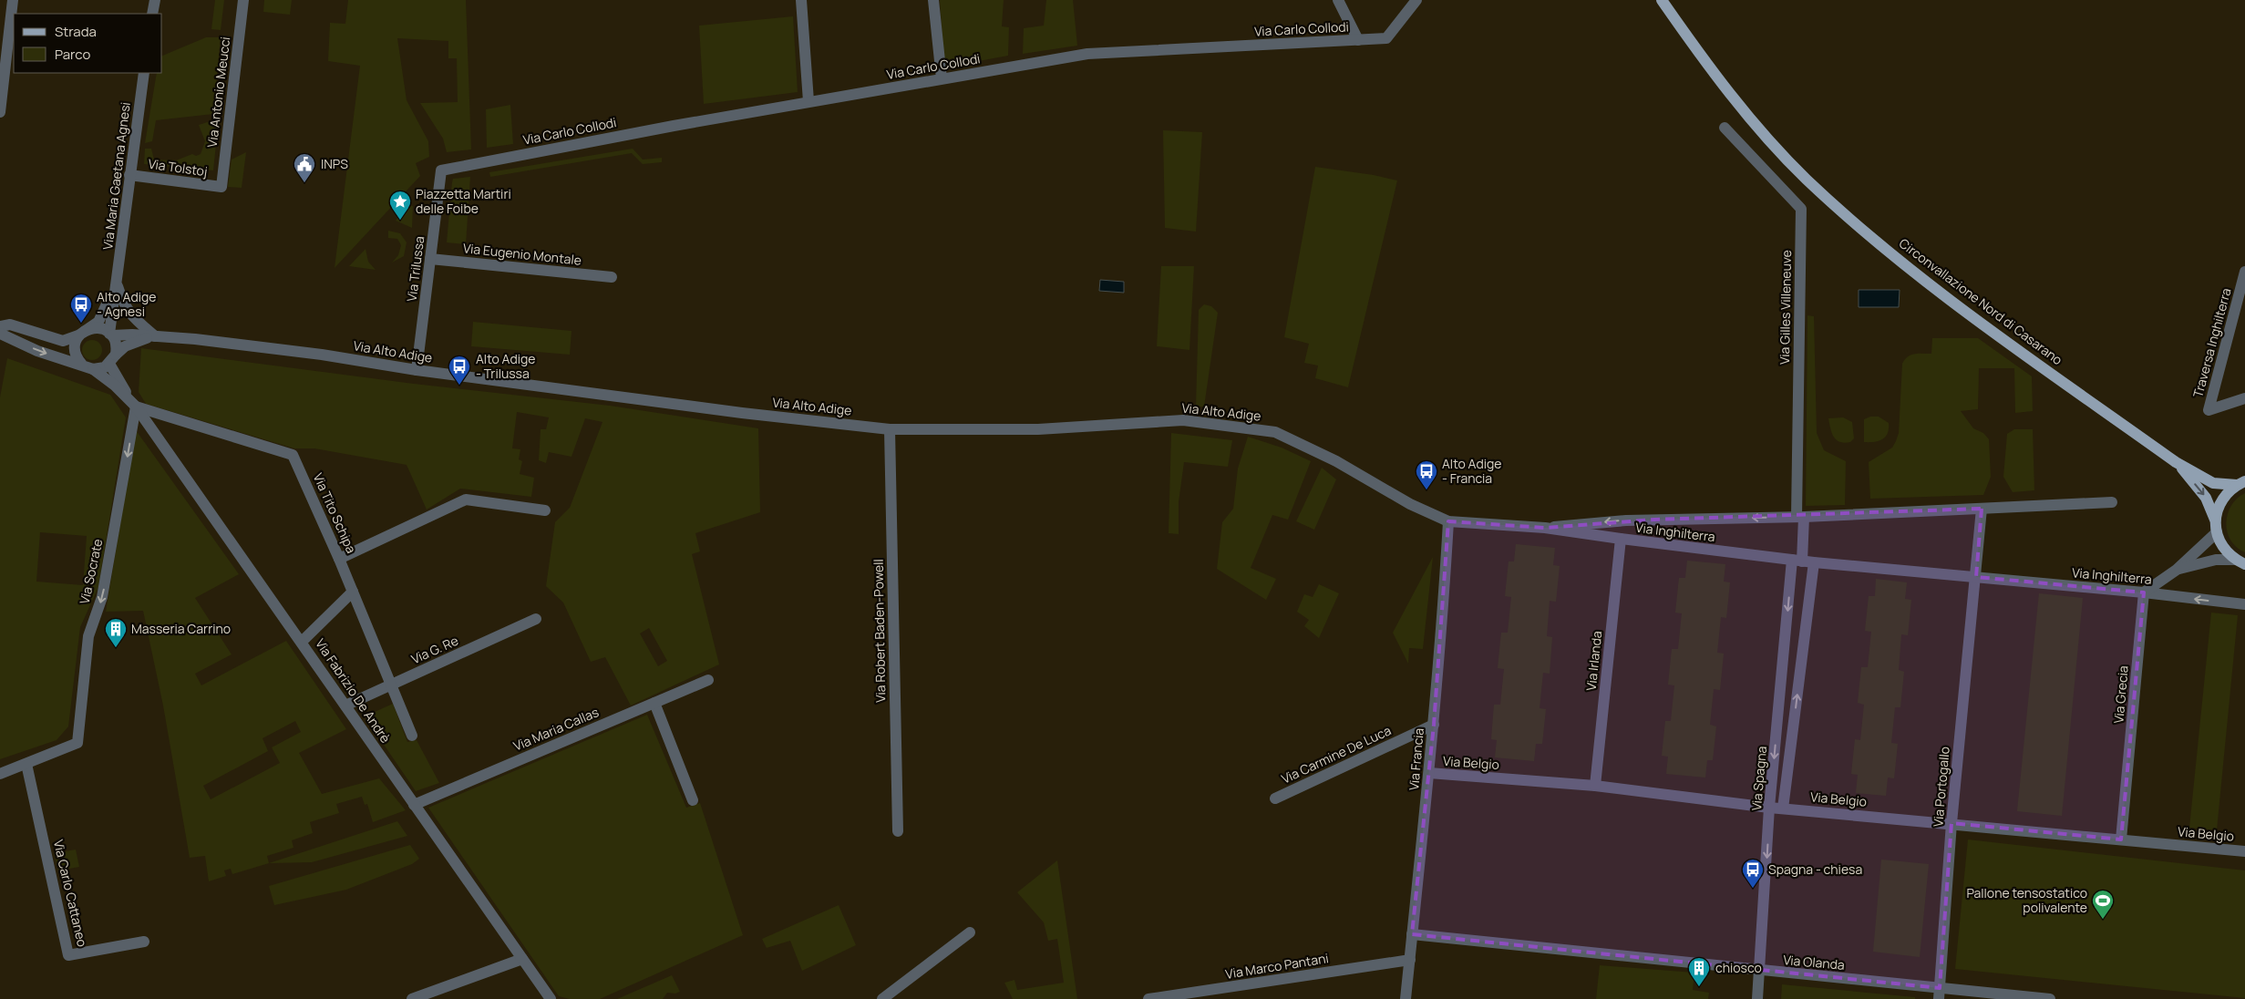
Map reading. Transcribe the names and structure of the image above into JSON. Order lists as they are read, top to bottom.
{
  "streets": {
    "main road": ["Circonvallazione Nord di Casarano"],
    "street": [
      "Via Carlo Collodi",
      "Via Antonio Meucci",
      "Via Tolstoj",
      "Via Maria Gaetana Agnesi",
      "Via Eugenio Montale",
      "Via Trilussa",
      "Via Gilles Villeneuve",
      "Traversa Inghilterra",
      "Via Alto Adige",
      "Via Tito Schipa",
      "Via Inghilterra",
      "Via Socrate",
      "Via Robert Baden-Powell",
      "Via G. Re",
      "Via Irlanda",
      "Via Fabrizio De Andrè",
      "Via Grecia",
      "Via Maria Callas",
      "Via Carmine De Luca",
      "Via Francia",
      "Via Belgio",
      "Via Spagna",
      "Via Portogallo",
      "Via Carlo Cattaneo",
      "Via Olanda",
      "Via Marco Pantani"
    ]
  },
  "crossings": [
    ["Via Carlo Collodi", "Via Trilussa"],
    ["Via Antonio Meucci", "Via Tolstoj"],
    ["Via Tolstoj", "Via Maria Gaetana Agnesi"],
    ["Via Maria Gaetana Agnesi", "Via Alto Adige"],
    ["Via Maria Gaetana Agnesi", "Via Fabrizio De Andrè"],
    ["Via Eugenio Montale", "Via Trilussa"],
    ["Via Trilussa", "Via Alto Adige"],
    ["Via Gilles Villeneuve", "Via Inghilterra"],
    ["Via Alto Adige", "Via Inghilterra"],
    ["Via Alto Adige", "Via Robert Baden-Powell"],
    ["Via Alto Adige", "Via Fabrizio De Andrè"],
    ["Via Alto Adige", "Via Francia"],
    ["Via Tito Schipa", "Via Socrate"],
    ["Via Tito Schipa", "Via G. Re"],
    ["Via Tito Schipa", "Via Fabrizio De Andrè"],
    ["Via Inghilterra", "Via Irlanda"],
    ["Via Inghilterra", "Via Grecia"],
    ["Via Inghilterra", "Via Francia"],
    ["Via Inghilterra", "Via Spagna"],
    ["Via Inghilterra", "Via Portogallo"],
    ["Via Socrate", "Via Fabrizio De Andrè"],
    ["Via Socrate", "Via Carlo Cattaneo"],
    ["Via G. Re", "Via Fabrizio De Andrè"],
    ["Via Irlanda", "Via Belgio"],
    ["Via Fabrizio De Andrè", "Via Maria Callas"],
    ["Via Grecia", "Via Belgio"],
    ["Via Carmine De Luca", "Via Francia"],
    ["Via Francia", "Via Belgio"],
    ["Via Francia", "Via Olanda"],
    ["Via Francia", "Via Marco Pantani"],
    ["Via Belgio", "Via Spagna"],
    ["Via Belgio", "Via Portogallo"],
    ["Via Spagna", "Via Olanda"],
    ["Via Portogallo", "Via Olanda"]
  ],
  "one_way": ["Via Socrate"],
  "places": {
    "public building": ["INPS"],
    "place": ["Piazzetta Martiri delle Foibe"],
    "bus stop": [
      "Alto Adige - Agnesi",
      "Alto Adige - Trilussa",
      "Alto Adige - Francia",
      "Spagna - chiesa"
    ],
    "building": ["Masseria Carrino", "chiosco"],
    "sports": ["Pallone tensostatico polivalente"]
  },
  "legend": ["Strada", "Parco"]
}
